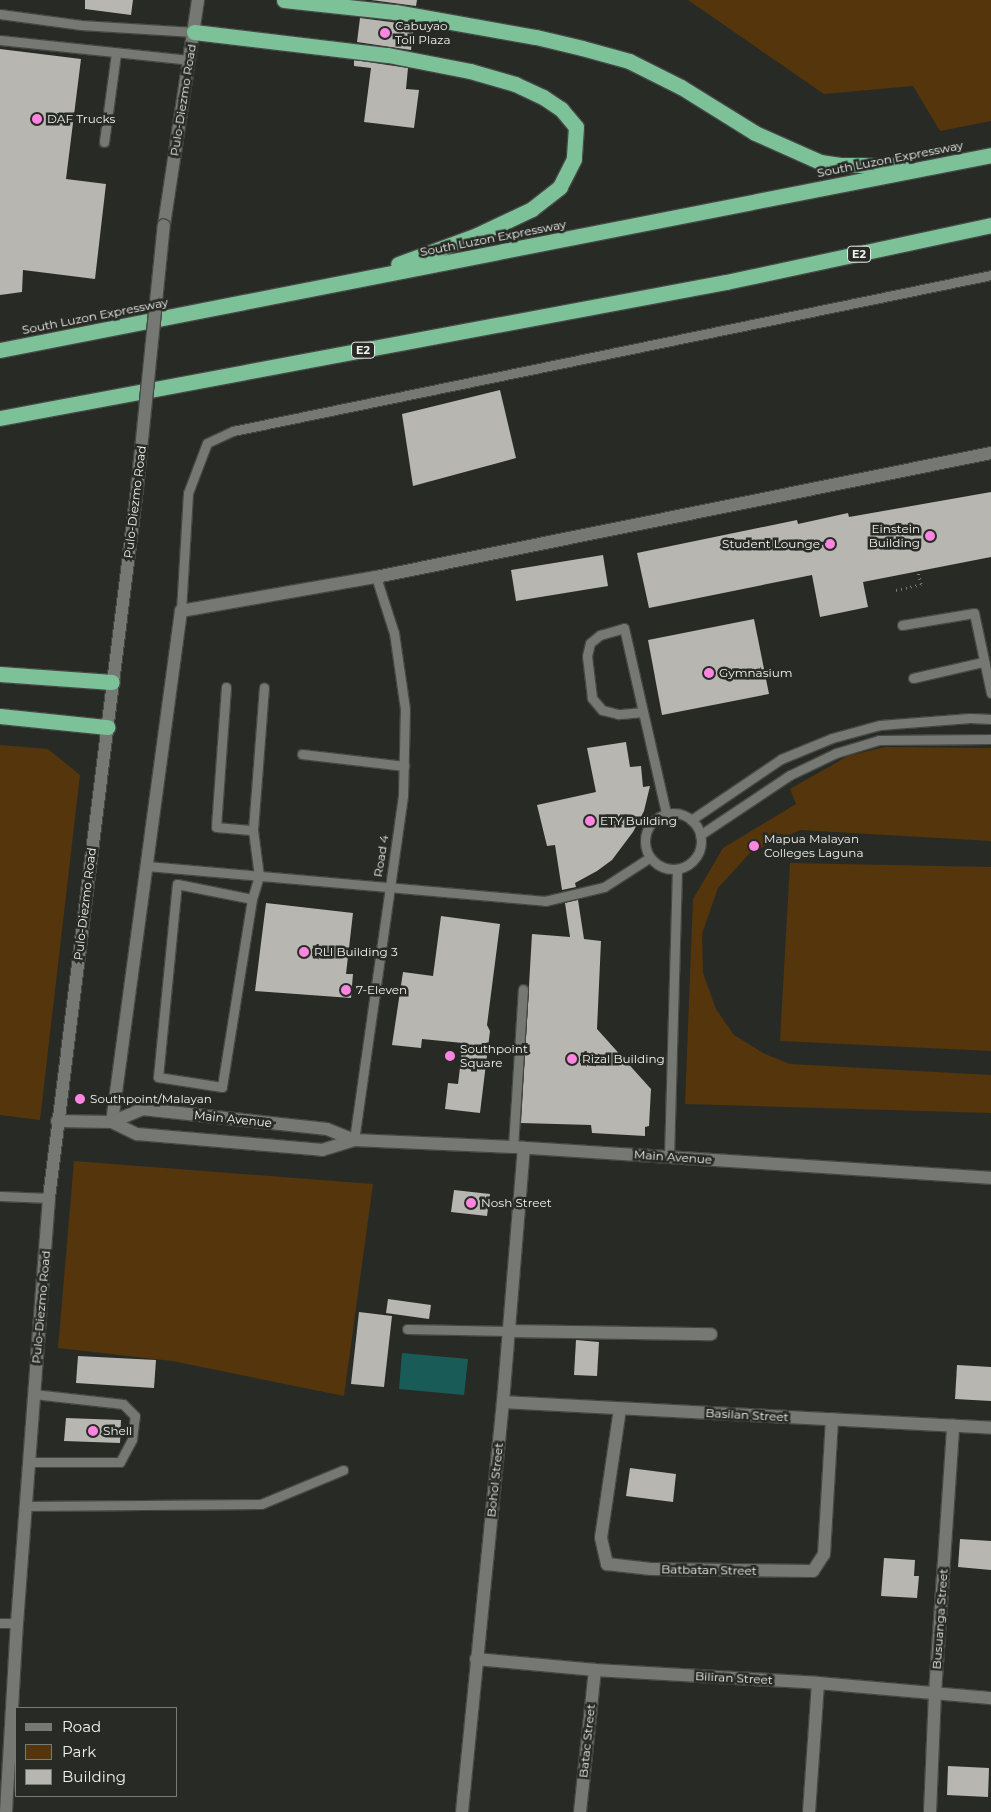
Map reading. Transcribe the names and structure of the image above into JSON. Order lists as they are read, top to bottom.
{
  "streets": {
    "highway": ["South Luzon Expressway", "E2"],
    "street": [
      "Pulo-Diezmo Road",
      "Main Avenue",
      "Basilan Street",
      "Bohol Street",
      "Batbatan Street",
      "Busuanga Street",
      "Biliran Street",
      "Batac Street"
    ],
    "lane": ["Road 4"]
  },
  "crossings": [
    ["Pulo-Diezmo Road", "Main Avenue"],
    ["Road 4", "Main Avenue"],
    ["Main Avenue", "Bohol Street"],
    ["Basilan Street", "Bohol Street"],
    ["Basilan Street", "Batbatan Street"],
    ["Basilan Street", "Busuanga Street"],
    ["Bohol Street", "Biliran Street"],
    ["Busuanga Street", "Biliran Street"],
    ["Biliran Street", "Batac Street"]
  ],
  "places": [
    "Cabuyao Toll Plaza",
    "DAF Trucks",
    "Einstein Building",
    "Student Lounge",
    "Gymnasium",
    "ETY Building",
    "Mapua Malayan Colleges Laguna",
    "RLI Building 3",
    "7-Eleven",
    "Southpoint Square",
    "Rizal Building",
    "Southpoint/Malayan",
    "Nosh Street",
    "Shell"
  ],
  "legend": ["Road", "Park", "Building"]
}
